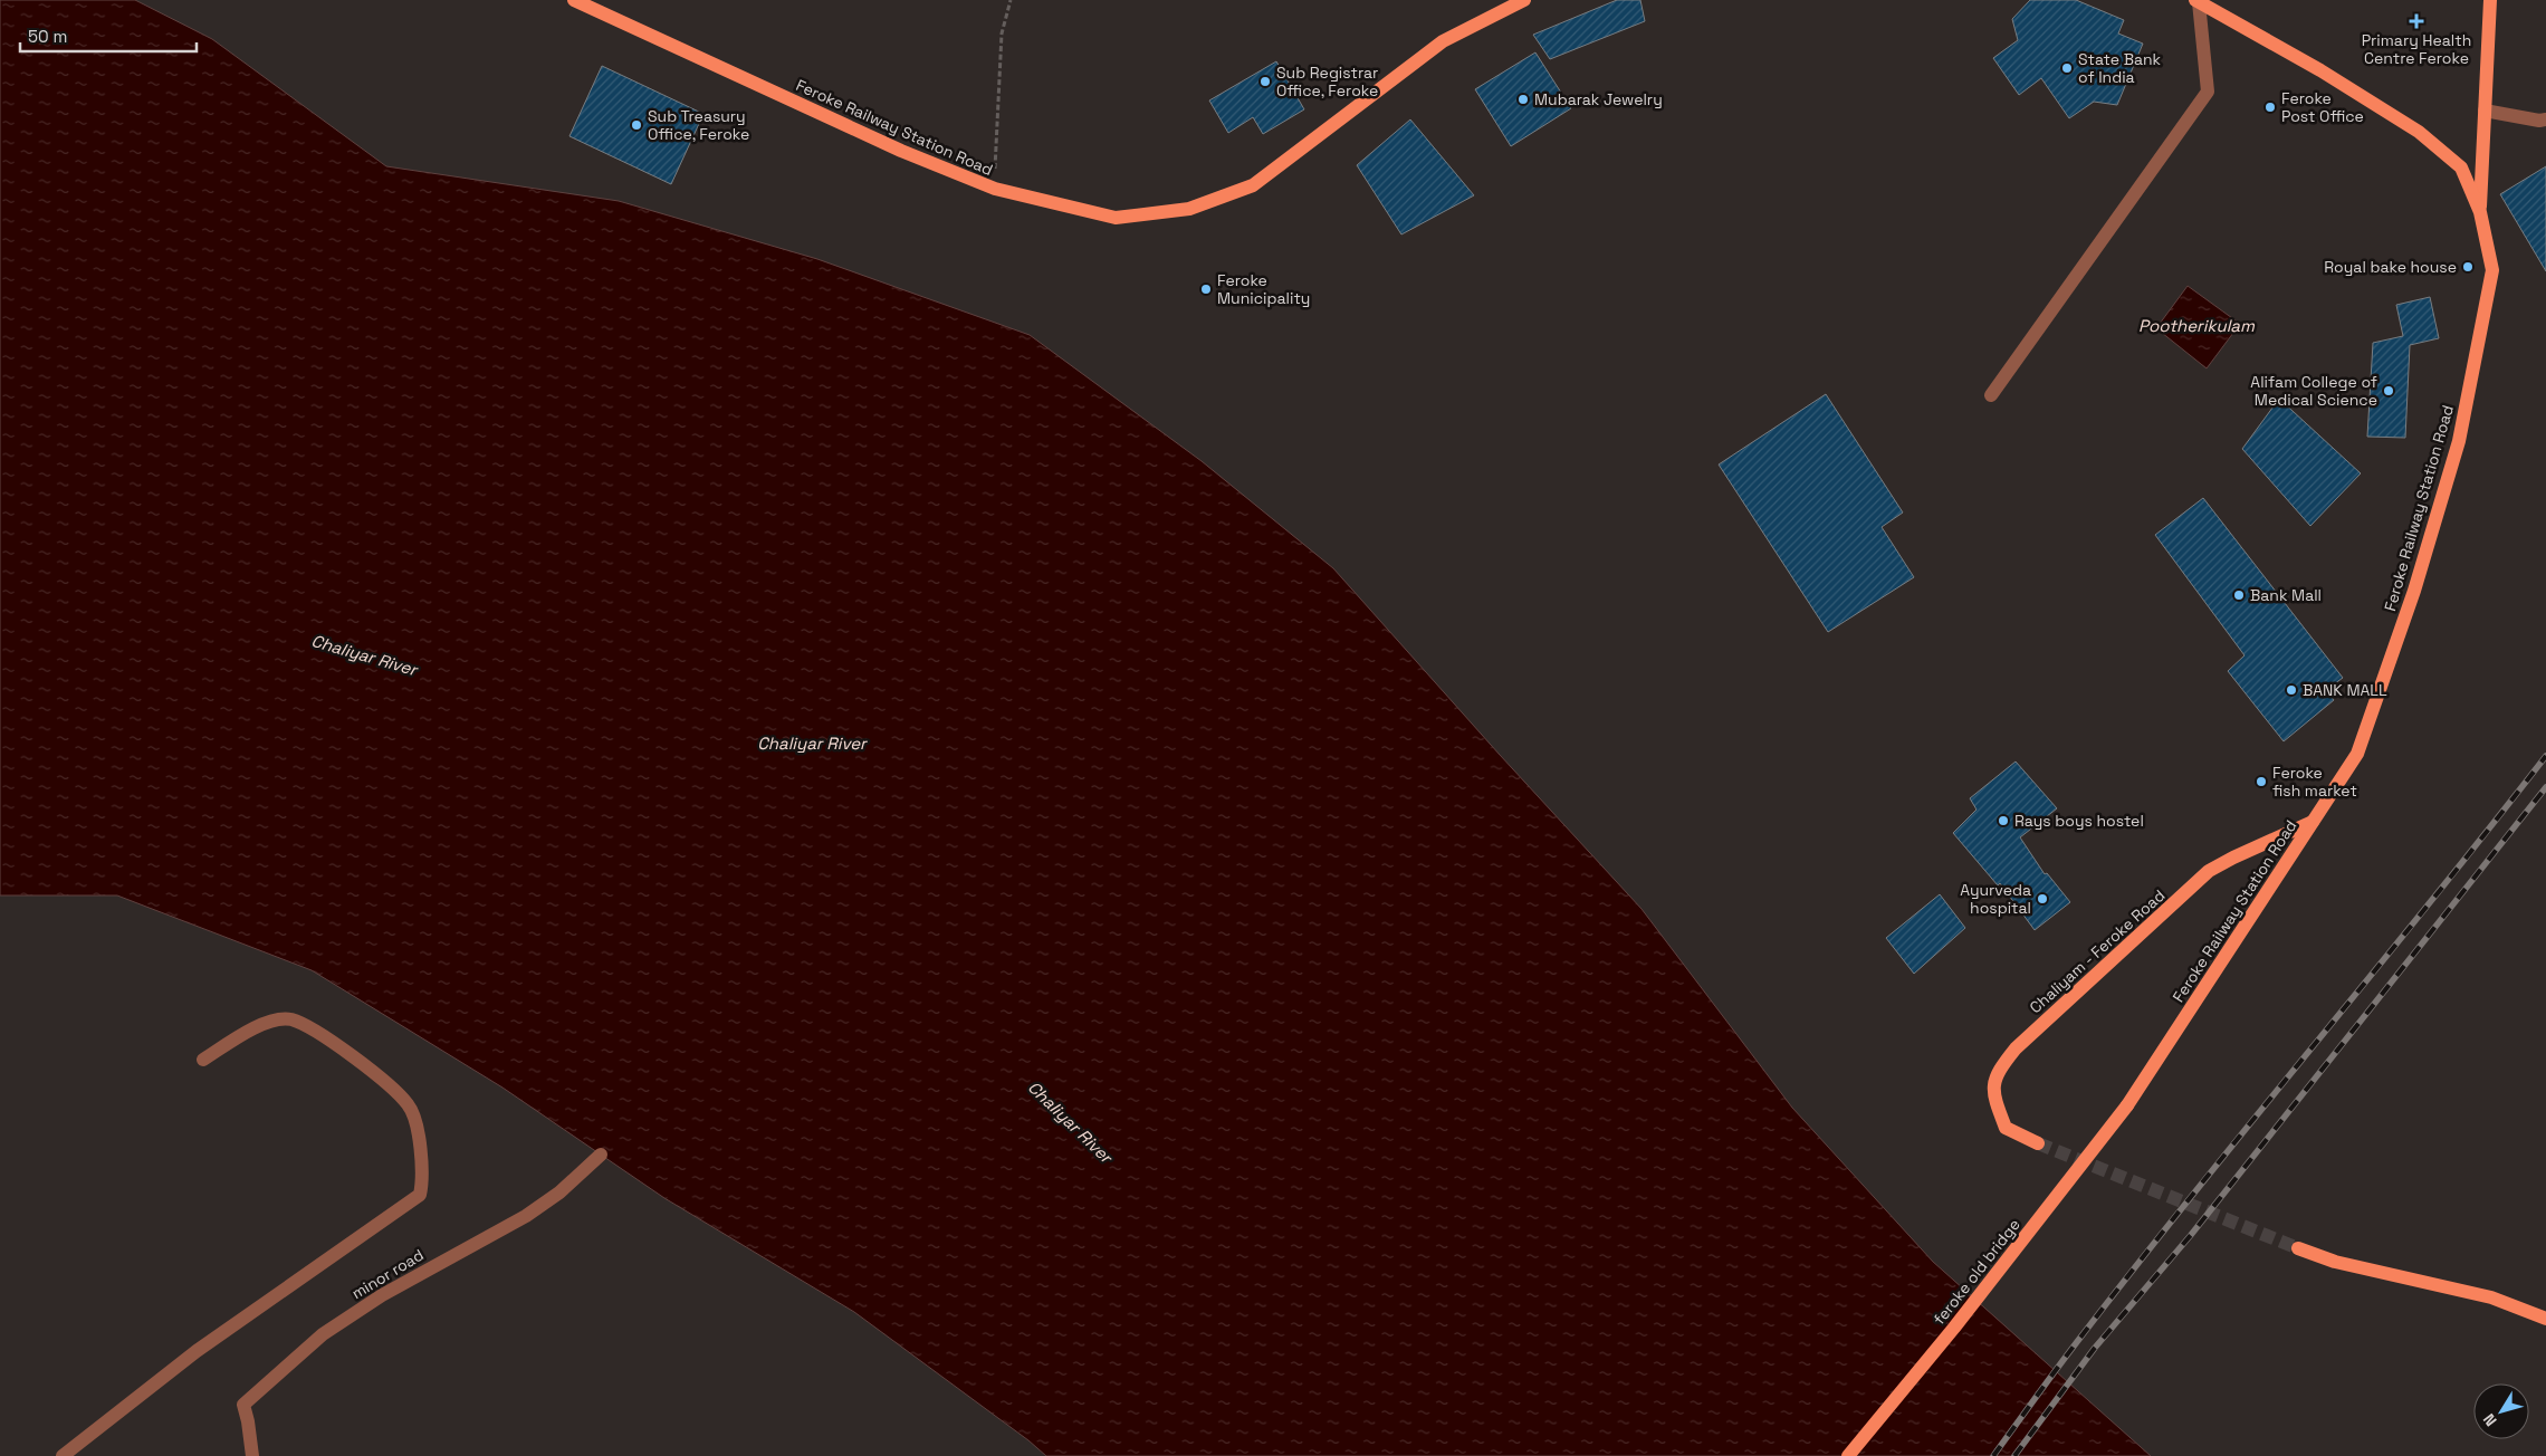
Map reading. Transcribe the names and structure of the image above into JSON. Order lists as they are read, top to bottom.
{
  "streets": {
    "main road": ["Feroke Railway Station Road", "Chaliyam - Feroke Road", "feroke old bridge"],
    "street": ["minor road"]
  },
  "crossings": [
    ["Feroke Railway Station Road", "Chaliyam - Feroke Road"],
    ["Feroke Railway Station Road", "feroke old bridge"]
  ],
  "water": ["Pootherikulam", "Chaliyar River"],
  "places": {
    "health": ["Primary Health Centre Feroke"],
    "other": [
      "State Bank of India",
      "Sub Registrar Office, Feroke",
      "Mubarak Jewelry",
      "Feroke Post Office",
      "Sub Treasury Office, Feroke",
      "Royal bake house",
      "Feroke Municipality",
      "Alifam College of Medical Science",
      "Bank Mall",
      "BANK MALL",
      "Feroke fish market",
      "Rays boys hostel",
      "Ayurveda hospital"
    ]
  },
  "scale_bar": "50 m",
  "north": "bottom left"
}
